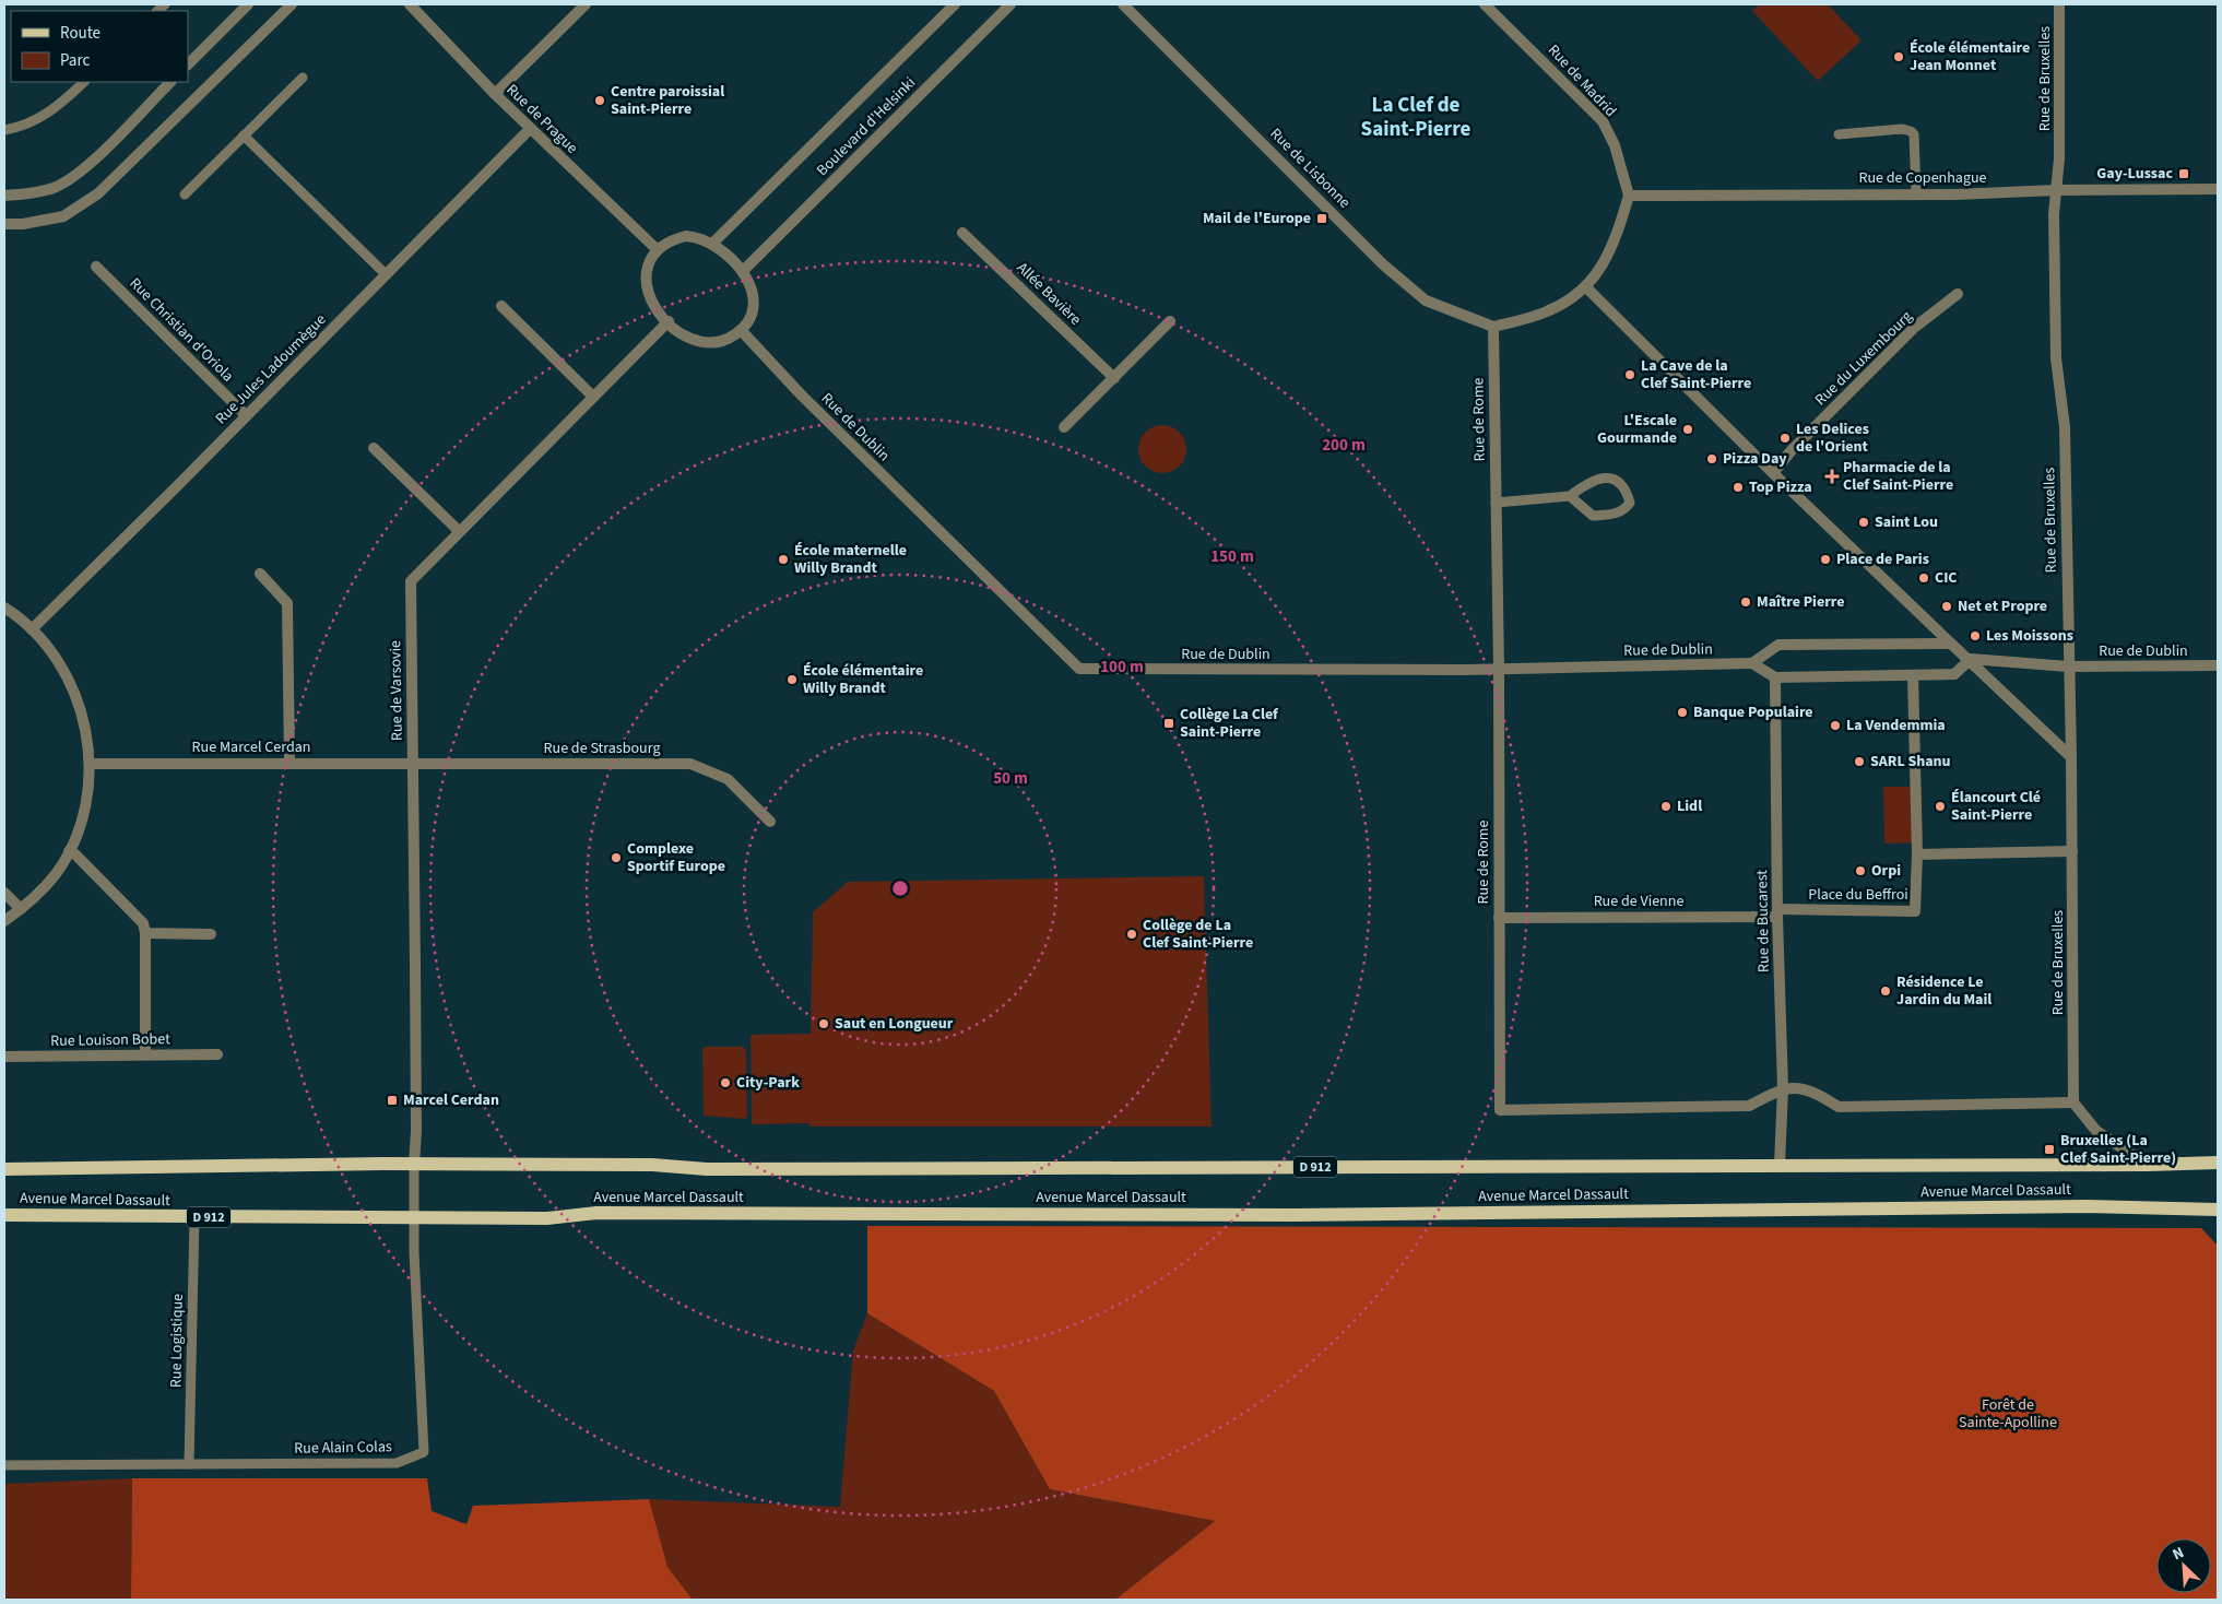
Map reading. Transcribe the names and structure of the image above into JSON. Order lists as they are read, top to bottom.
{
  "streets": {
    "main road": ["D 912", "Avenue Marcel Dassault"],
    "street": [
      "Rue de Bruxelles",
      "Rue de Madrid",
      "Rue de Prague",
      "Boulevard d'Helsinki",
      "Rue de Lisbonne",
      "Rue de Copenhague",
      "Allée Bavière",
      "Rue Christian d'Oriola",
      "Rue du Luxembourg",
      "Rue Jules Ladoumègue",
      "Rue de Rome",
      "Rue de Dublin",
      "Rue de Varsovie",
      "Rue Marcel Cerdan",
      "Rue de Strasbourg",
      "Place du Beffroi",
      "Rue de Vienne",
      "Rue de Bucarest",
      "Rue Louison Bobet"
    ],
    "lane": ["Rue Logistique", "Rue Alain Colas"]
  },
  "crossings": [
    ["Rue de Bruxelles", "Rue de Copenhague"],
    ["Rue de Bruxelles", "Rue de Dublin"],
    ["Rue de Madrid", "Rue de Copenhague"],
    ["Rue de Prague", "Boulevard d'Helsinki"],
    ["Rue de Prague", "Rue Jules Ladoumègue"],
    ["Rue de Prague", "Rue de Dublin"],
    ["Rue de Prague", "Rue de Varsovie"],
    ["Boulevard d'Helsinki", "Rue de Dublin"],
    ["Boulevard d'Helsinki", "Rue de Varsovie"],
    ["Rue de Lisbonne", "Rue de Rome"],
    ["Rue Christian d'Oriola", "Rue Jules Ladoumègue"],
    ["Rue de Rome", "Rue de Dublin"],
    ["Rue de Rome", "Rue de Vienne"],
    ["Rue de Rome", "Rue de Bucarest"],
    ["Rue de Dublin", "Rue de Varsovie"],
    ["Rue de Varsovie", "Rue Marcel Cerdan"],
    ["Rue de Varsovie", "Rue de Strasbourg"],
    ["Rue de Varsovie", "Avenue Marcel Dassault"],
    ["Rue de Varsovie", "Rue Alain Colas"],
    ["Rue Marcel Cerdan", "Rue de Strasbourg"],
    ["Place du Beffroi", "Rue de Vienne"],
    ["Place du Beffroi", "Rue de Bucarest"],
    ["Rue de Vienne", "Rue de Bucarest"],
    ["Rue de Bucarest", "Avenue Marcel Dassault"],
    ["Avenue Marcel Dassault", "Rue Logistique"],
    ["Avenue Marcel Dassault", "Rue Alain Colas"],
    ["Rue Logistique", "Rue Alain Colas"]
  ],
  "districts": ["La Clef de Saint-Pierre"],
  "parks": ["Forêt de Sainte-Apolline"],
  "places": {
    "other": [
      "École élémentaire Jean Monnet",
      "Centre paroissial Saint-Pierre",
      "La Cave de la Clef Saint-Pierre",
      "L'Escale Gourmande",
      "Les Delices de l'Orient",
      "Pizza Day",
      "Top Pizza",
      "Saint Lou",
      "École maternelle Willy Brandt",
      "Place de Paris",
      "CIC",
      "Maître Pierre",
      "Net et Propre",
      "Les Moissons",
      "École élémentaire Willy Brandt",
      "Banque Populaire",
      "La Vendemmia",
      "SARL Shanu",
      "Lidl",
      "Élancourt Clé Saint-Pierre",
      "Complexe Sportif Europe",
      "Orpi",
      "Collège de La Clef Saint-Pierre",
      "Résidence Le Jardin du Mail",
      "Saut en Longueur",
      "City-Park"
    ],
    "transit": [
      "Gay-Lussac",
      "Mail de l'Europe",
      "Collège La Clef Saint-Pierre",
      "Marcel Cerdan",
      "Bruxelles (La Clef Saint-Pierre)"
    ],
    "health": ["Pharmacie de la Clef Saint-Pierre"]
  },
  "legend": ["Route", "Parc"],
  "north": "top left",
  "rings": [
    "200 m",
    "150 m",
    "100 m",
    "50 m"
  ]
}
